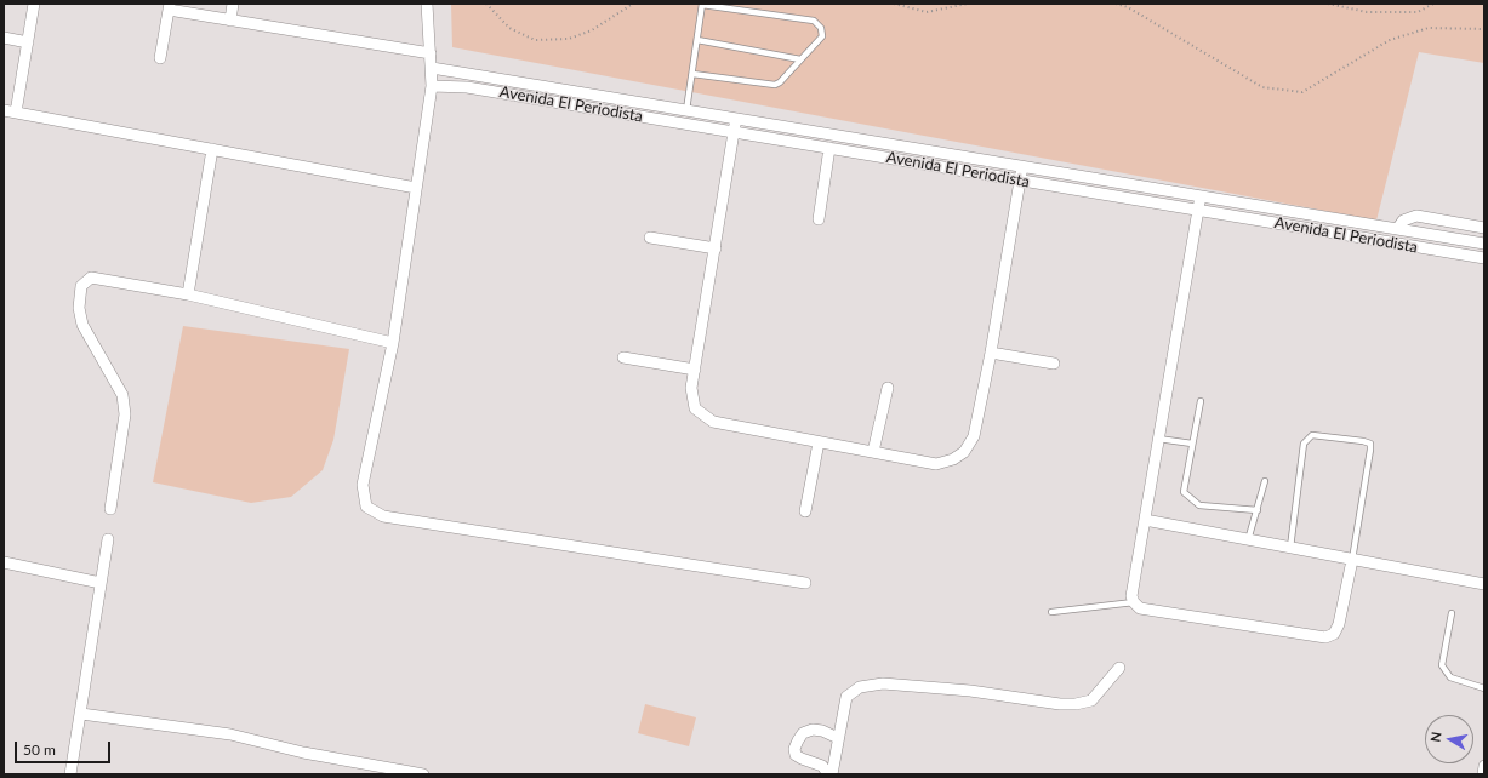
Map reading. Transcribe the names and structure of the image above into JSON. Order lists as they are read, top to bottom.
{
  "streets": {
    "street": ["Avenida El Periodista"]
  },
  "scale_bar": "50 m",
  "north": "left"
}
